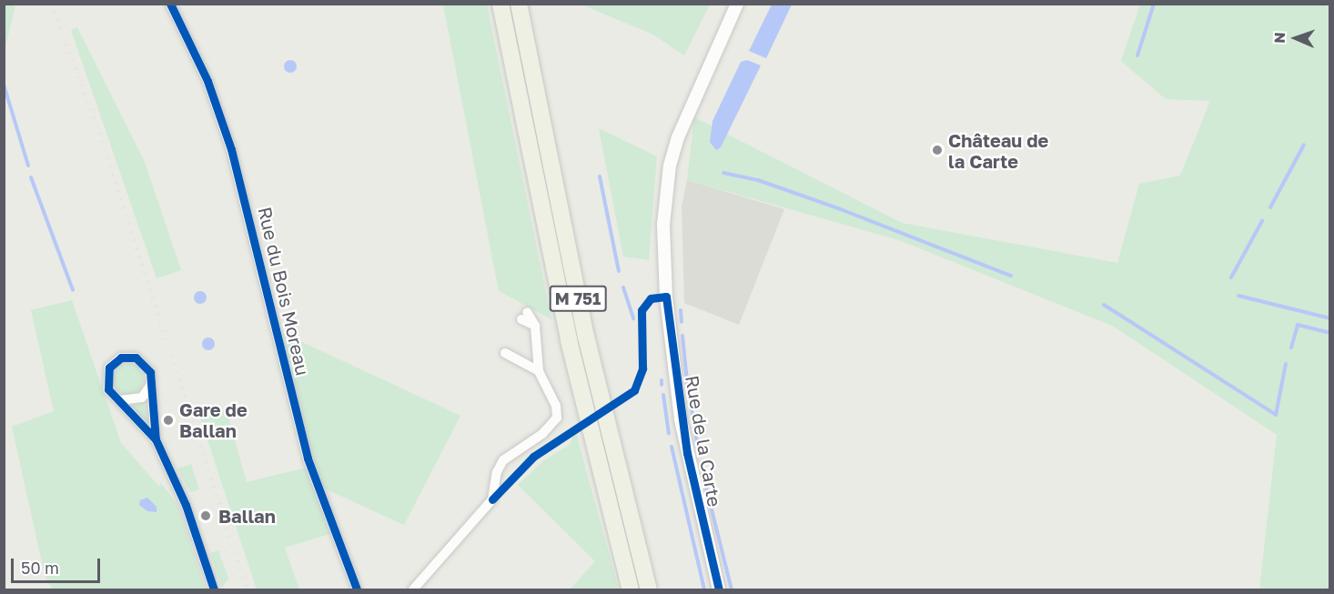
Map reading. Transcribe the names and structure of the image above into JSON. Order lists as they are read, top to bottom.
{
  "streets": {
    "highway": ["M 751"],
    "street": ["Rue du Bois Moreau", "Rue de la Carte"]
  },
  "places": ["Château de la Carte", "Gare de Ballan", "Ballan"],
  "scale_bar": "50 m",
  "north": "left"
}
